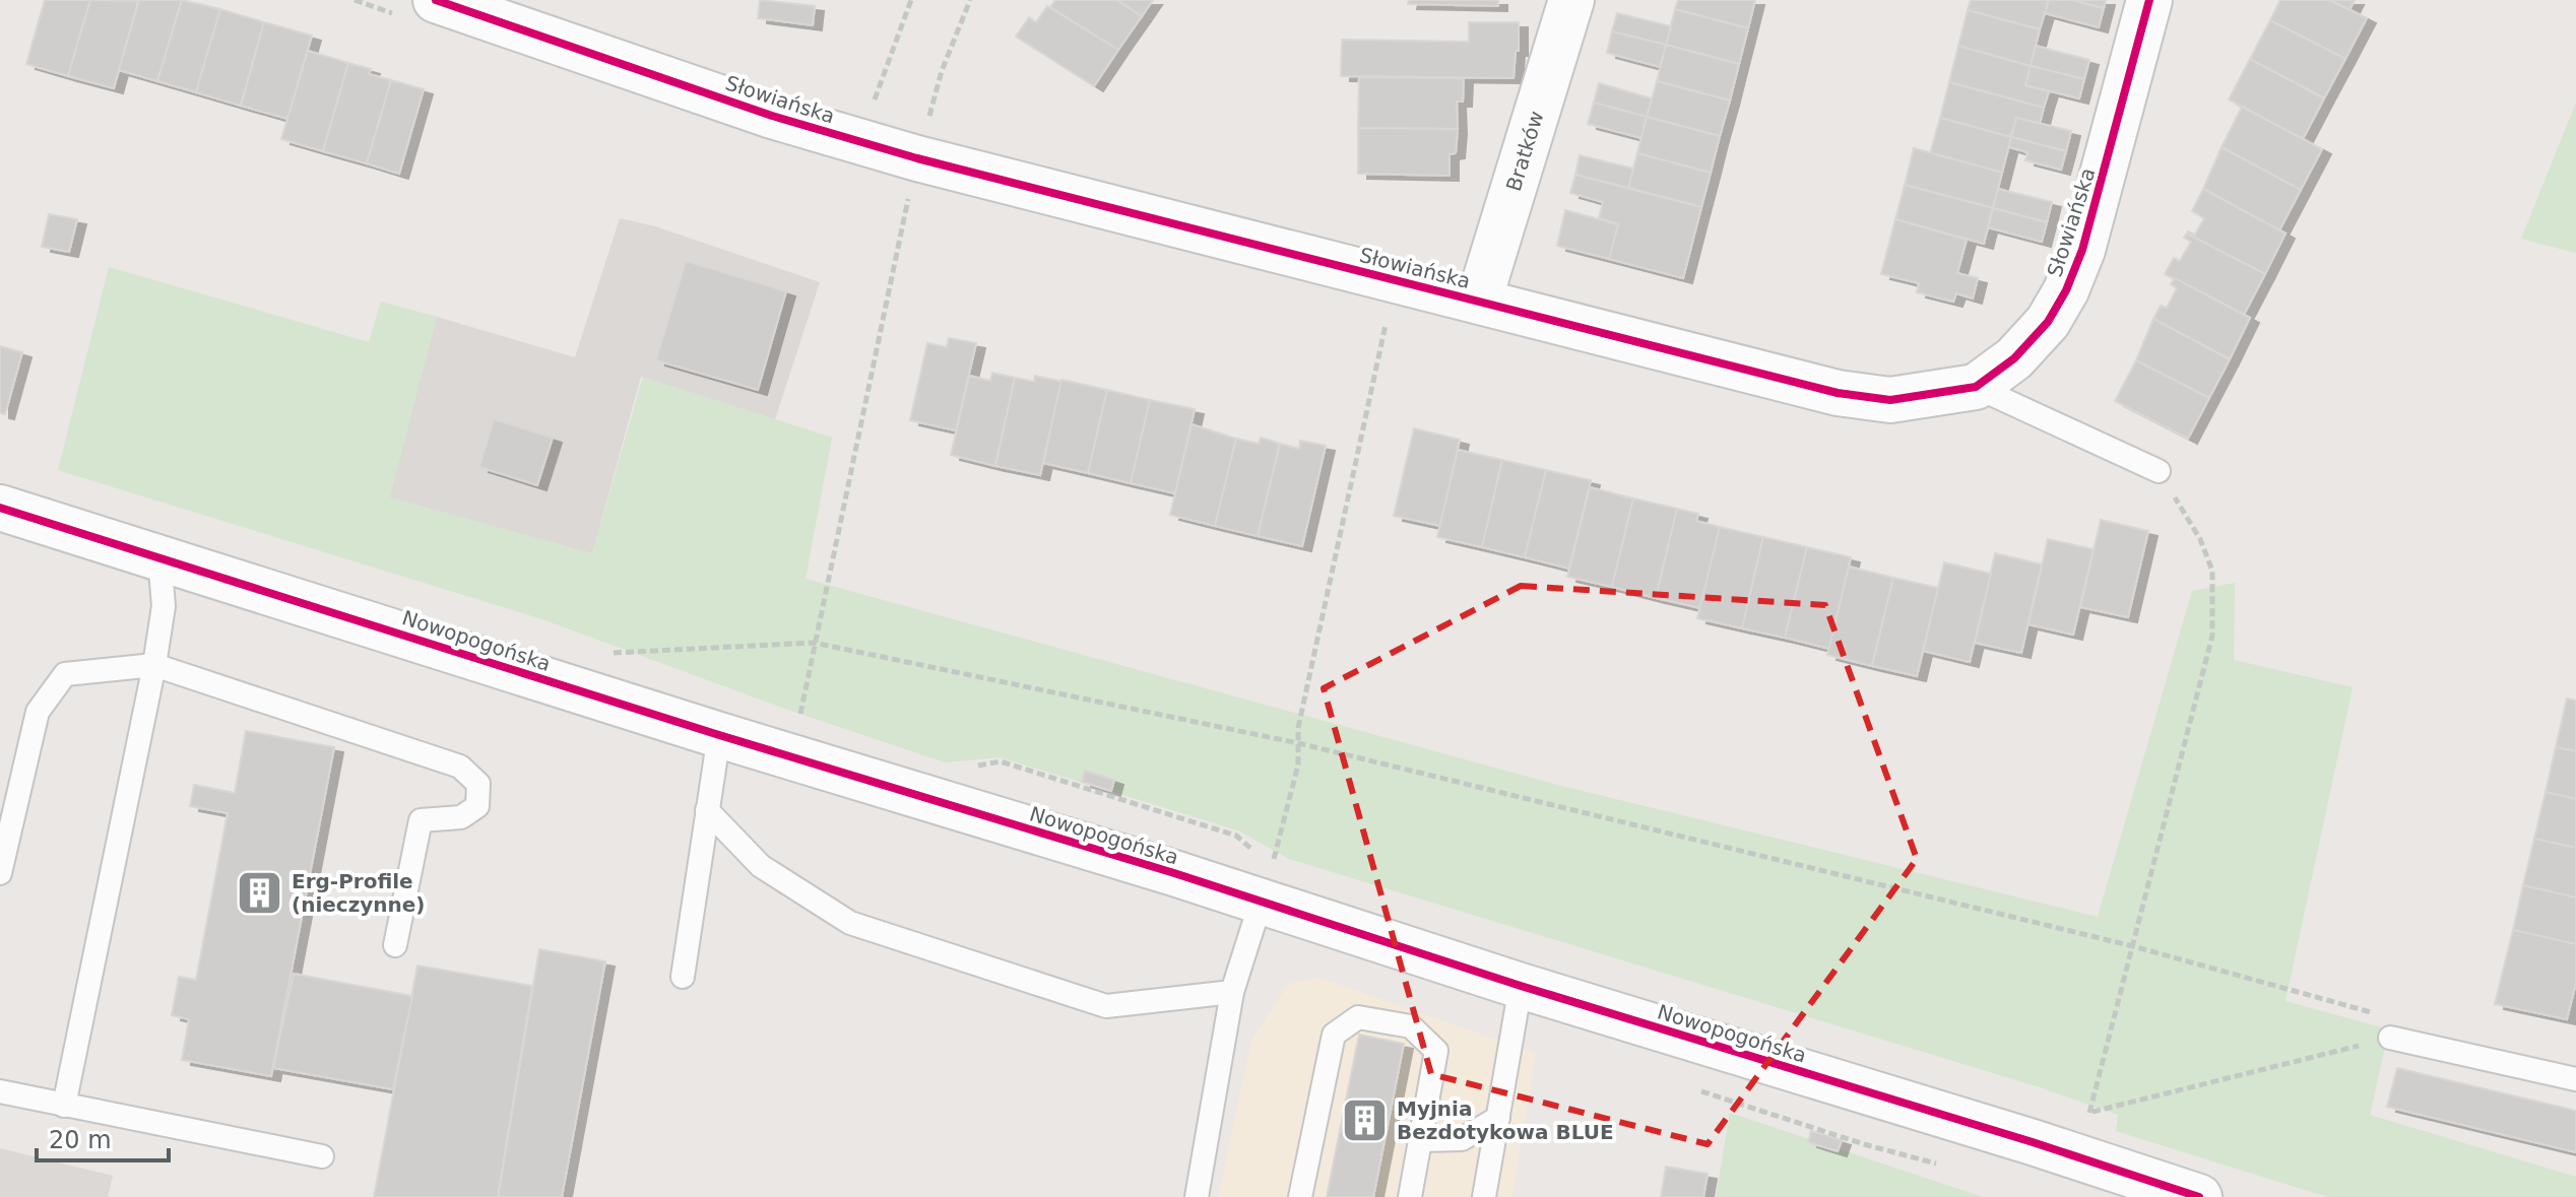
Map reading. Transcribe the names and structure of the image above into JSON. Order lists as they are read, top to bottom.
{
  "streets": {
    "street": ["Słowiańska", "Bratków", "Nowopogońska"]
  },
  "crossings": [
    ["Słowiańska", "Bratków"]
  ],
  "places": {
    "building": ["Erg-Profile (nieczynne)", "Myjnia Bezdotykowa BLUE"]
  },
  "scale_bar": "20 m"
}
